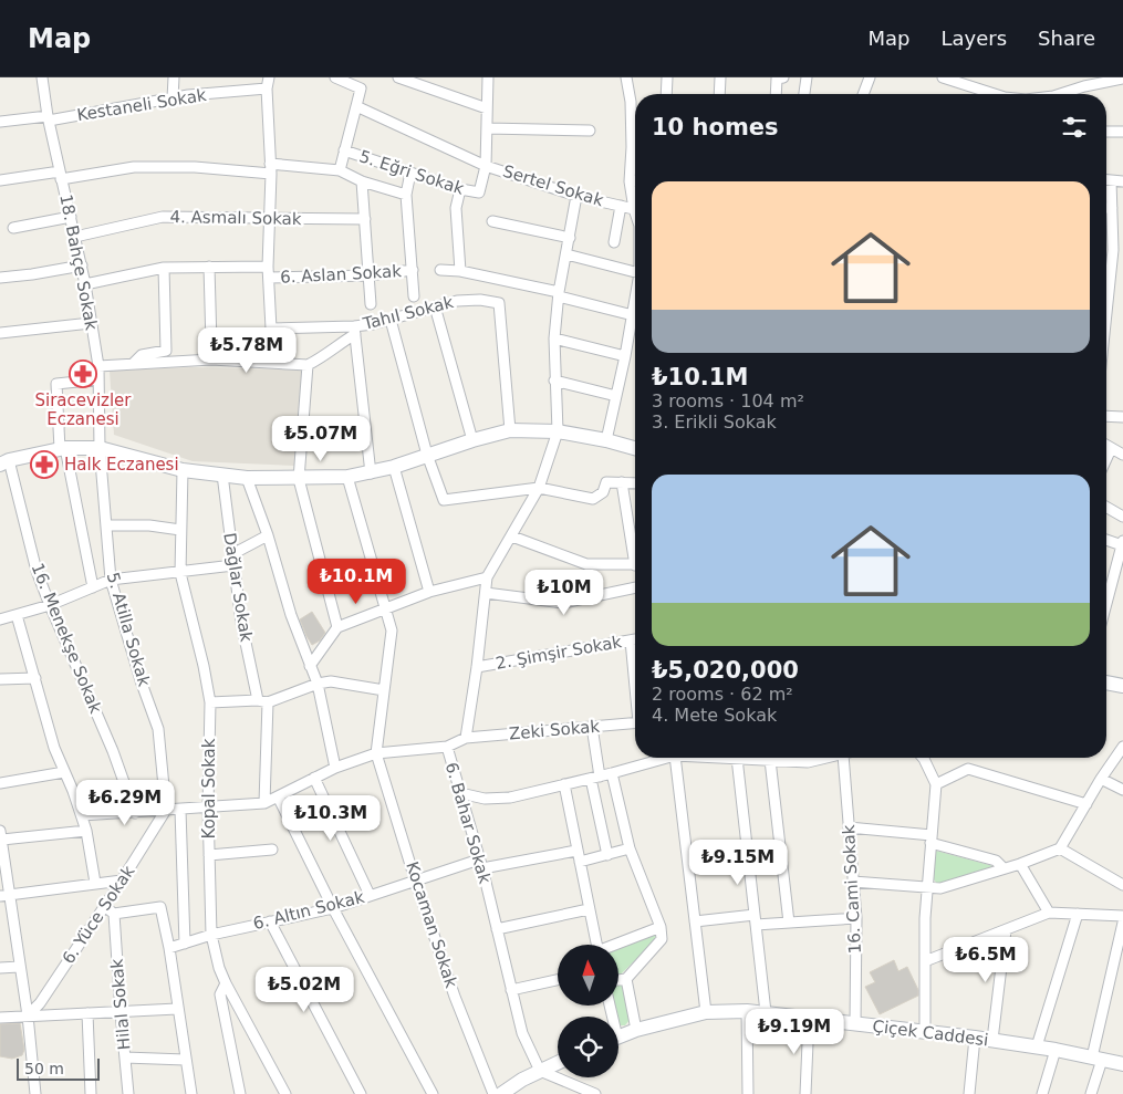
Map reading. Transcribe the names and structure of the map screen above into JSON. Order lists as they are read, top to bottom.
{
  "streets": {
    "main road": ["Çiçek Caddesi"],
    "street": [
      "Kestaneli Sokak",
      "5. Eğri Sokak",
      "Sertel Sokak",
      "4. Asmalı Sokak",
      "18. Bahçe Sokak",
      "6. Aslan Sokak",
      "Tahıl Sokak",
      "Dağlar Sokak",
      "5. Atilla Sokak",
      "16. Menekşe Sokak",
      "2. Şimşir Sokak",
      "Zeki Sokak",
      "Kopal Sokak",
      "6. Bahar Sokak",
      "16. Cami Sokak",
      "6. Altın Sokak",
      "6. Yüce Sokak",
      "Kocaman Sokak",
      "Hilal Sokak"
    ]
  },
  "crossings": [
    ["Kestaneli Sokak", "18. Bahçe Sokak"],
    ["5. Eğri Sokak", "Sertel Sokak"],
    ["4. Asmalı Sokak", "18. Bahçe Sokak"],
    ["18. Bahçe Sokak", "5. Atilla Sokak"],
    ["5. Atilla Sokak", "6. Yüce Sokak"],
    ["2. Şimşir Sokak", "6. Bahar Sokak"],
    ["Zeki Sokak", "6. Bahar Sokak"],
    ["Kopal Sokak", "6. Altın Sokak"],
    ["6. Bahar Sokak", "6. Altın Sokak"],
    ["16. Cami Sokak", "Çiçek Caddesi"],
    ["6. Altın Sokak", "Kocaman Sokak"]
  ],
  "places": {
    "pharmacy": ["Siracevizler Eczanesi", "Halk Eczanesi"]
  },
  "scale_bar": "50 m",
  "north": "top",
  "page": {
    "header": "Map",
    "nav": ["Map", "Layers", "Share"],
    "heading": "10 homes",
    "list": [
      {
        "name": "₺10.1M",
        "note": "3 rooms · 104 m² · 3. Erikli Sokak"
      },
      {
        "name": "₺5,020,000",
        "note": "2 rooms · 62 m² · 4. Mete Sokak"
      }
    ],
    "price": [
      "₺5.78M",
      "₺5.07M",
      "₺10.1M",
      "₺10M",
      "₺6.29M",
      "₺10.3M",
      "₺9.15M",
      "₺6.5M",
      "₺5.02M",
      "₺9.19M"
    ],
    "scale": "50 m"
  }
}
